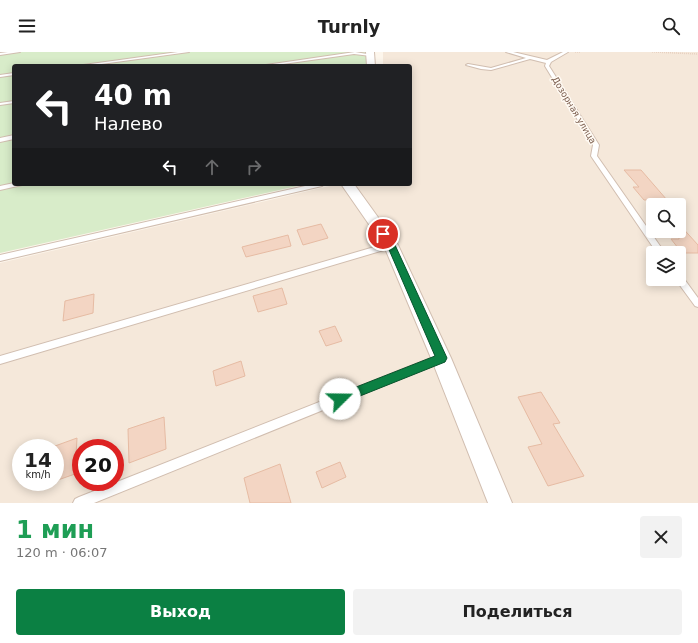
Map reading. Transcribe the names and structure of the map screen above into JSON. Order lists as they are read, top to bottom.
{
  "streets": {
    "lane": ["Дозорная улица"]
  },
  "page": {
    "header": "Turnly",
    "turn": ["40 m", "Налево"],
    "speed": "14 km/h",
    "limit": "20",
    "heading": ["1 мин", "120 m · 06:07"],
    "buttons": ["Выход", "Поделиться"]
  }
}
